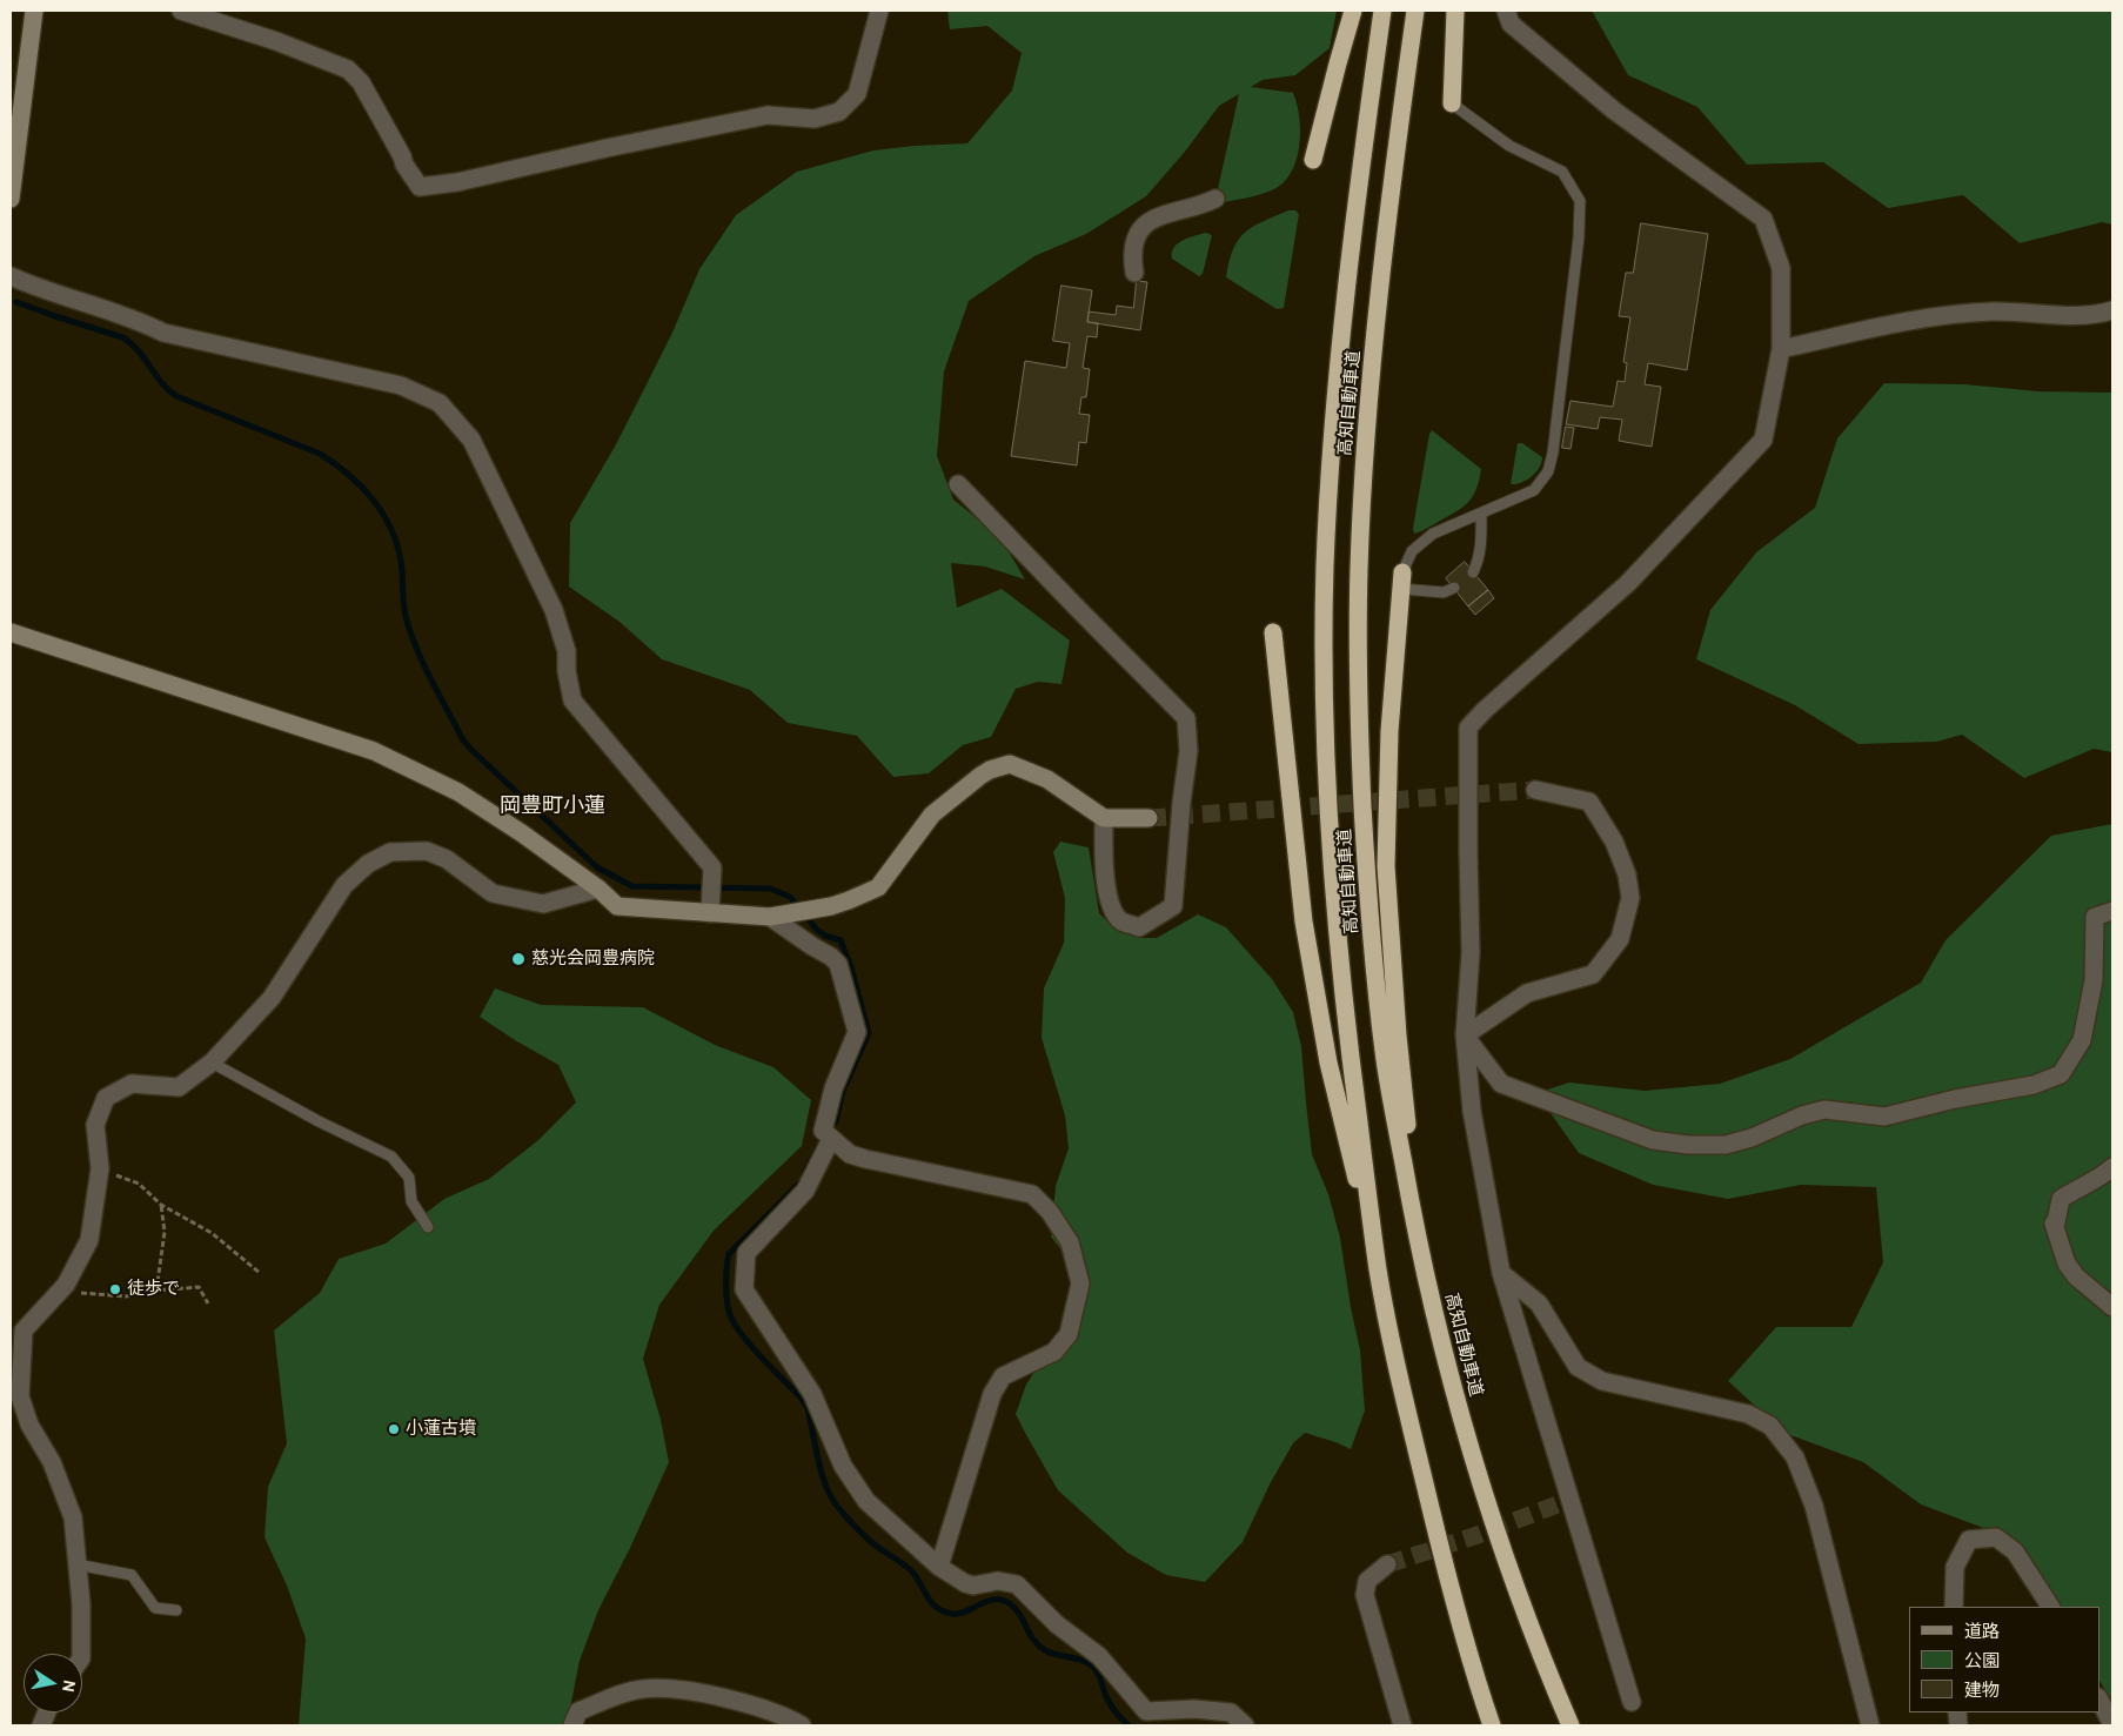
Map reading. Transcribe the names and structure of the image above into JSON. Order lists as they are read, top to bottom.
{
  "streets": {
    "highway": ["高知自動車道"]
  },
  "districts": ["岡豊町小蓮"],
  "places": ["慈光会岡豊病院", "徒歩で", "小蓮古墳"],
  "legend": ["道路", "公園", "建物"],
  "north": "right"
}
